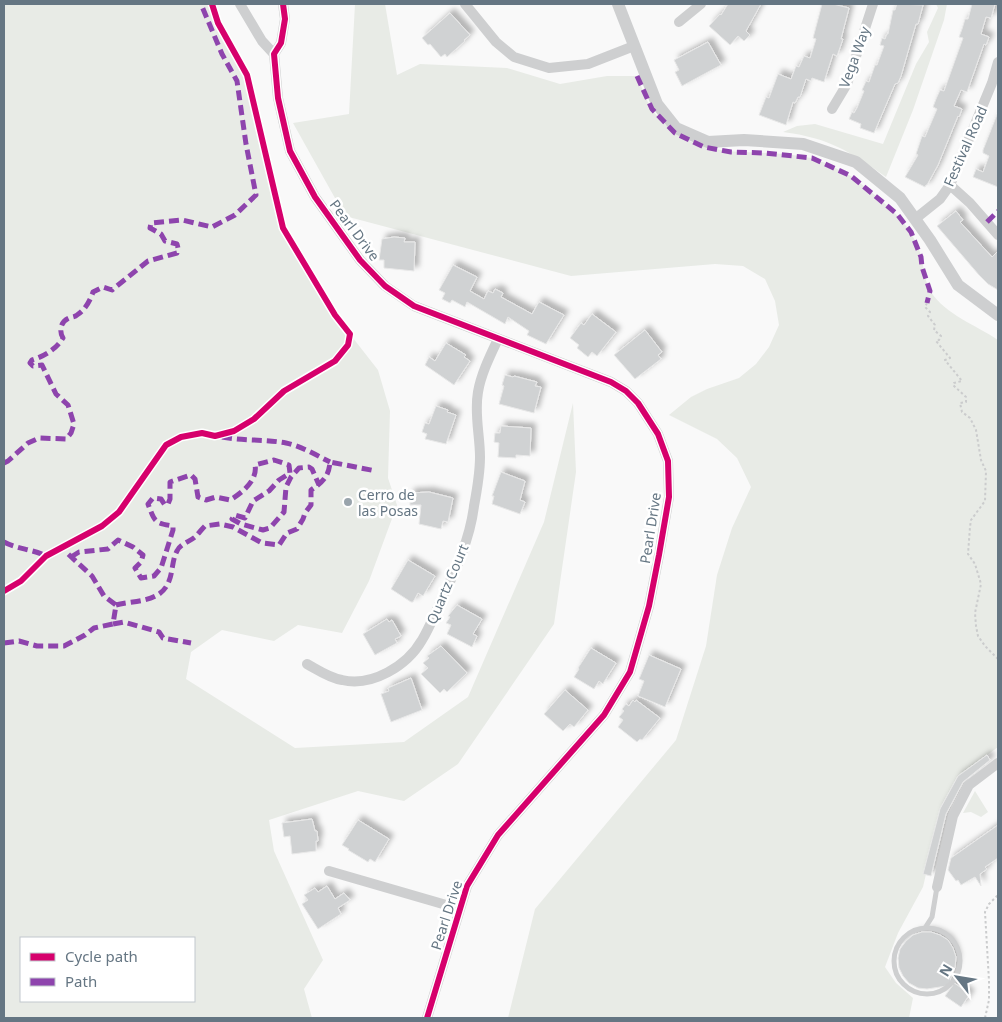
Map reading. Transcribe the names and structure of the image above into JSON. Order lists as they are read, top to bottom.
{
  "streets": {
    "street": [
      "Vega Way",
      "Festival Road",
      "Pearl Drive",
      "Quartz Court"
    ]
  },
  "crossings": [
    ["Pearl Drive", "Quartz Court"]
  ],
  "places": ["Cerro de las Posas"],
  "legend": ["Cycle path", "Path"],
  "north": "top left"
}
